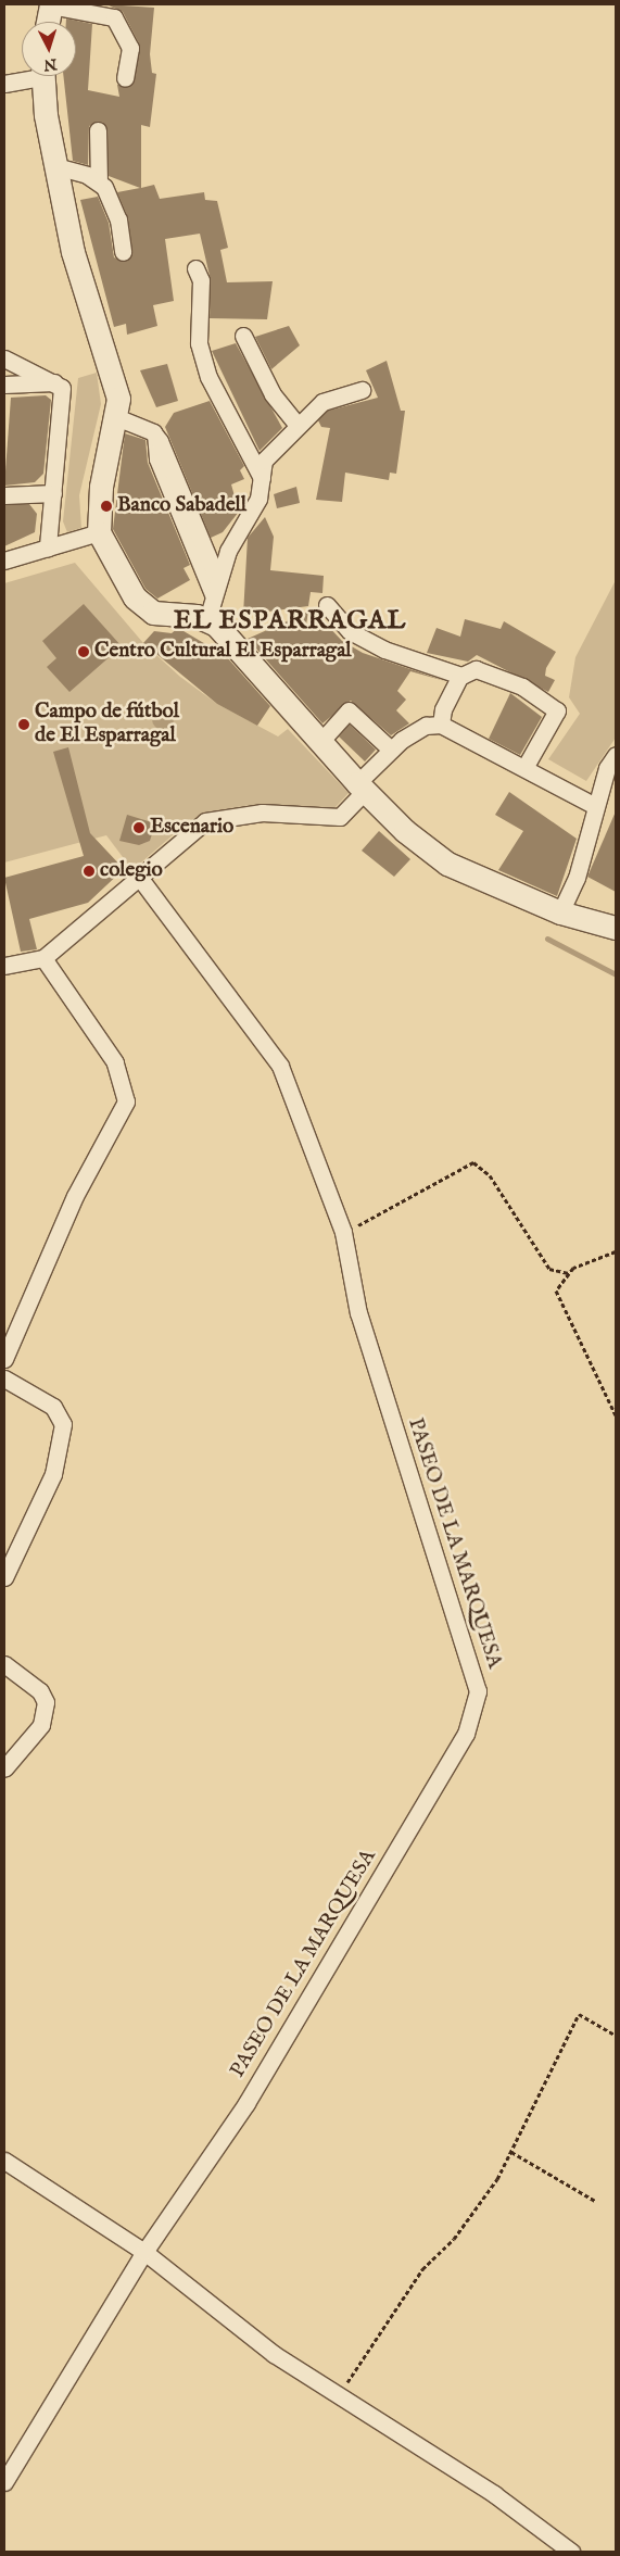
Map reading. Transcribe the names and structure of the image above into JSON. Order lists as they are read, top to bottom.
{
  "streets": {
    "street": ["PASEO DE LA MARQUESA"]
  },
  "districts": ["EL ESPARRAGAL"],
  "places": [
    "Banco Sabadell",
    "Centro Cultural El Esparragal",
    "Campo de fútbol de El Esparragal",
    "Escenario",
    "colegio"
  ],
  "north": "bottom"
}
